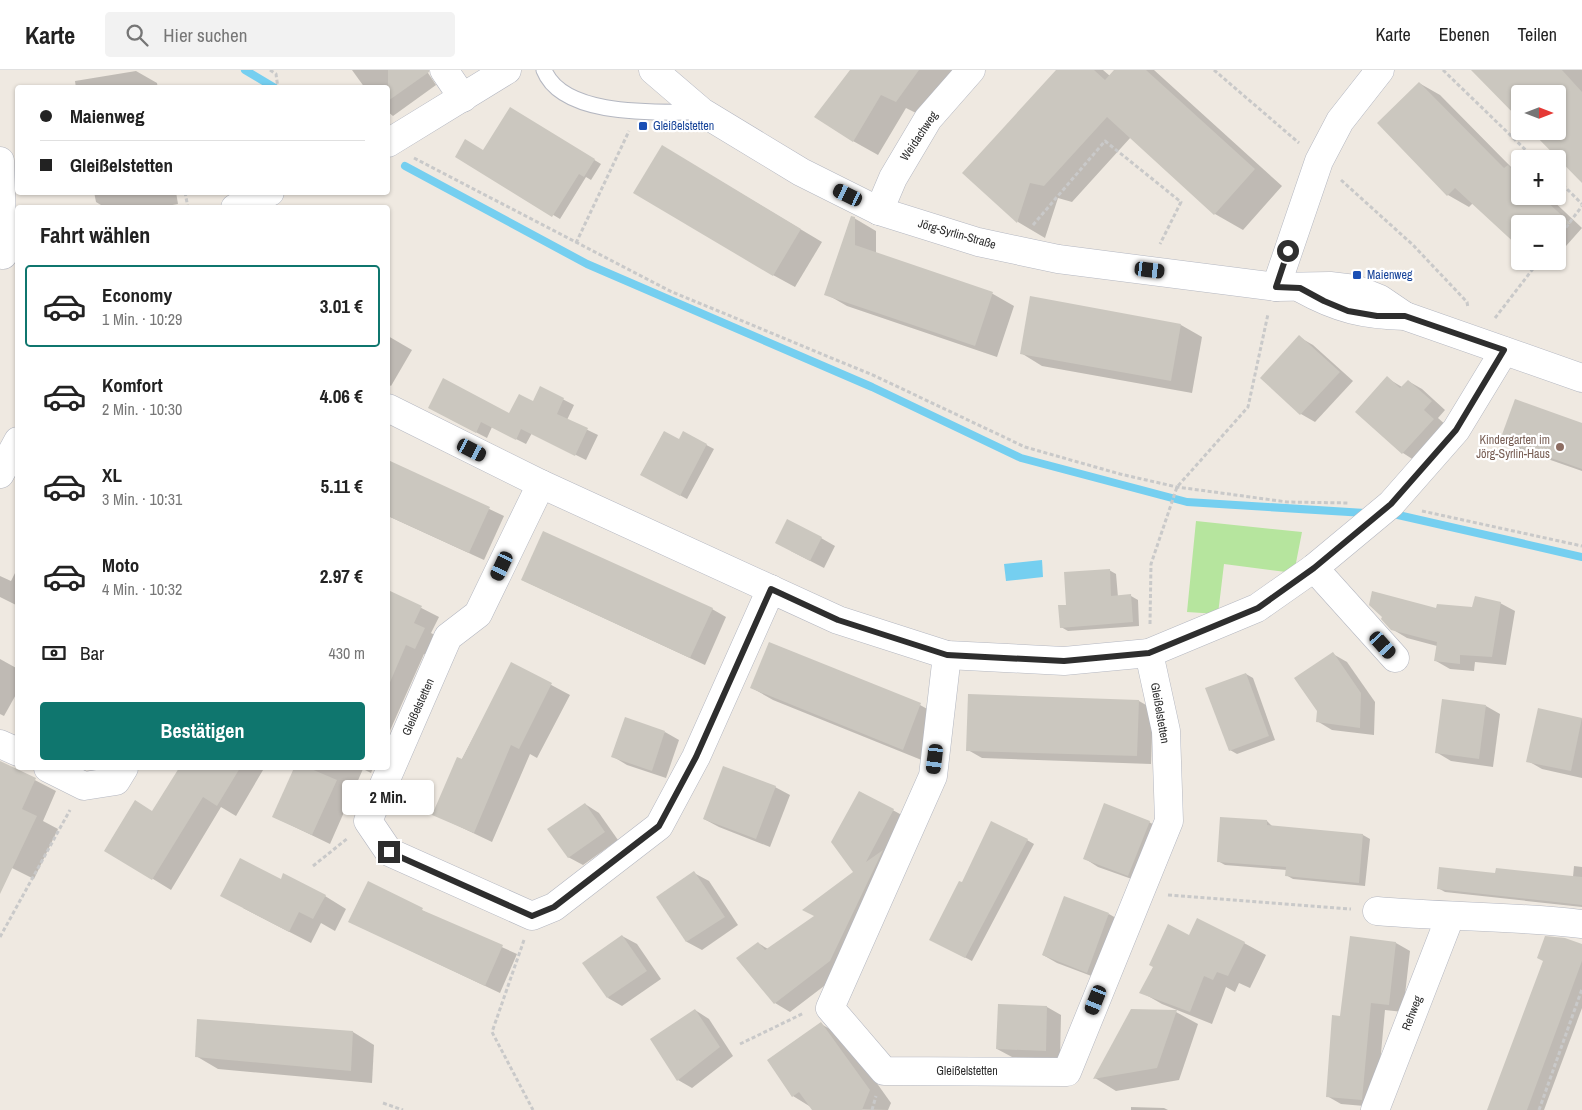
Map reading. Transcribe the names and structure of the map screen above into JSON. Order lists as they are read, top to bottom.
{
  "streets": {
    "street": [
      "Weidachweg",
      "Jörg-Syrlin-Straße",
      "Gleißelstetten",
      "Rehweg"
    ]
  },
  "crossings": [
    ["Weidachweg", "Jörg-Syrlin-Straße"]
  ],
  "places": {
    "transit": ["Gleißelstetten", "Maienweg"],
    "other": ["Kindergarten im Jörg-Syrlin-Haus"]
  },
  "north": "right",
  "page": {
    "header": "Karte",
    "search": "Hier suchen",
    "nav": ["Karte", "Ebenen", "Teilen"],
    "map_buttons": ["+", "−"],
    "banner": ["Maienweg", "Gleißelstetten"],
    "heading": "Fahrt wählen",
    "list": [
      {
        "name": "Economy",
        "note": "1 Min. · 10:29",
        "value": "3.01 €"
      },
      {
        "name": "Komfort",
        "note": "2 Min. · 10:30",
        "value": "4.06 €"
      },
      {
        "name": "XL",
        "note": "3 Min. · 10:31",
        "value": "5.11 €"
      },
      {
        "name": "Moto",
        "note": "4 Min. · 10:32",
        "value": "2.97 €"
      }
    ],
    "pay": ["Bar", "430 m"],
    "buttons": "Bestätigen",
    "bubble": "2 Min."
  }
}
